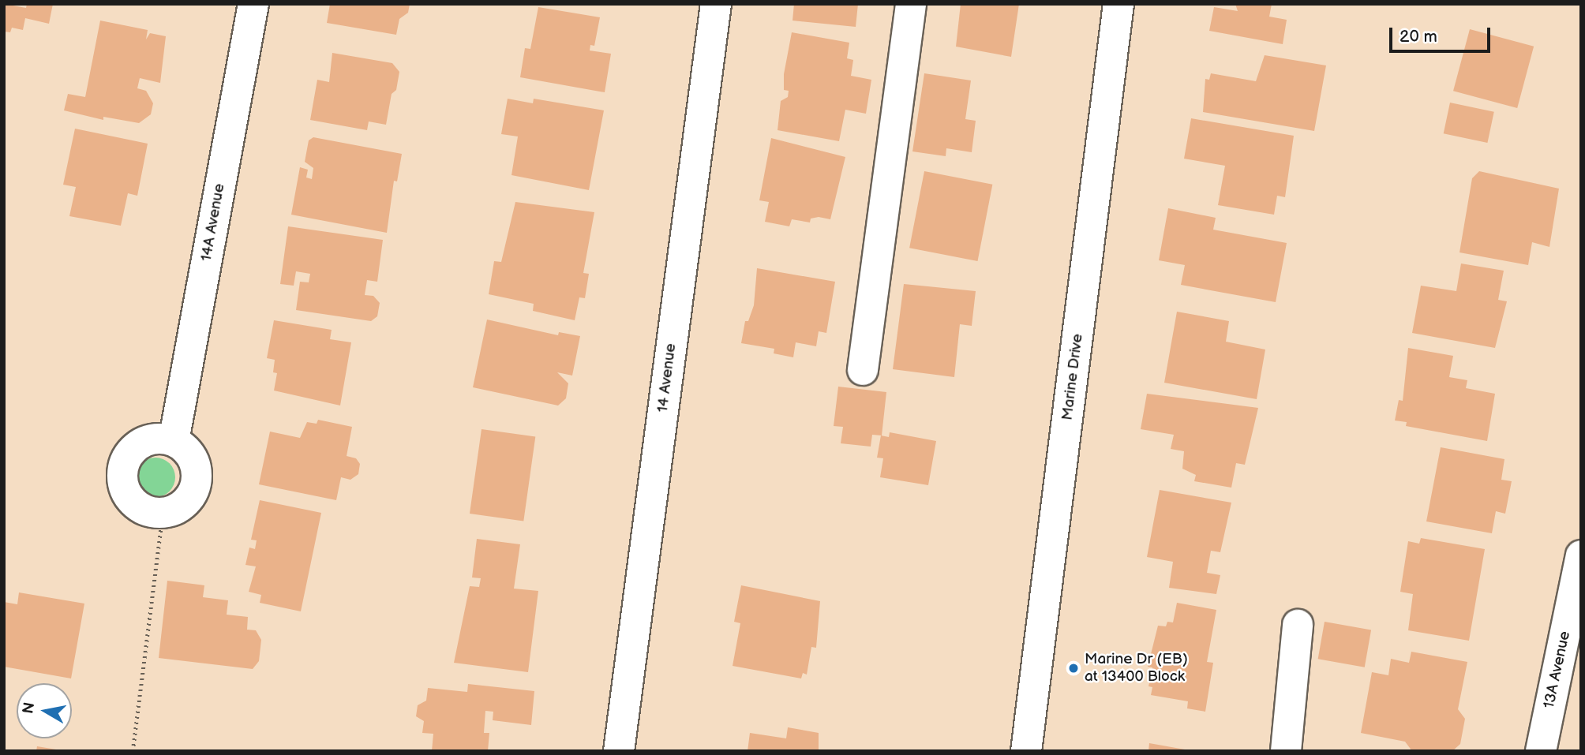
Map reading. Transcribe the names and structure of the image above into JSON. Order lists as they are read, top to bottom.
{
  "streets": {
    "street": [
      "14A Avenue",
      "Marine Drive",
      "14 Avenue",
      "13A Avenue"
    ]
  },
  "places": ["Marine Dr (EB) at 13400 Block"],
  "scale_bar": "20 m",
  "north": "left"
}
